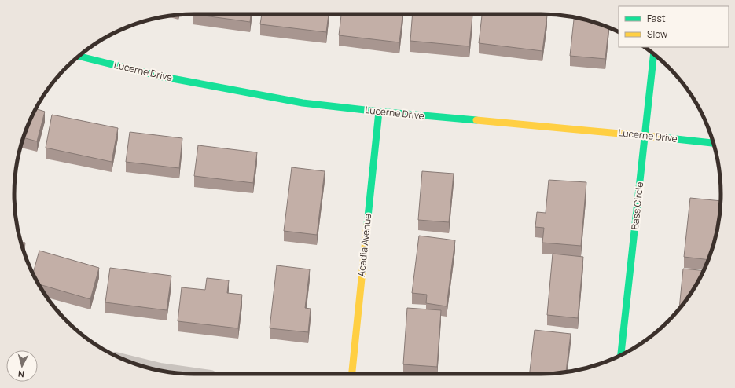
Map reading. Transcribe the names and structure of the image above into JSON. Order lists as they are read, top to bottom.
{
  "streets": {
    "street": ["Lucerne Drive", "Bass Circle", "Acadia Avenue"]
  },
  "crossings": [
    ["Lucerne Drive", "Bass Circle"],
    ["Lucerne Drive", "Acadia Avenue"]
  ],
  "legend": ["Fast", "Slow"],
  "north": "bottom"
}
